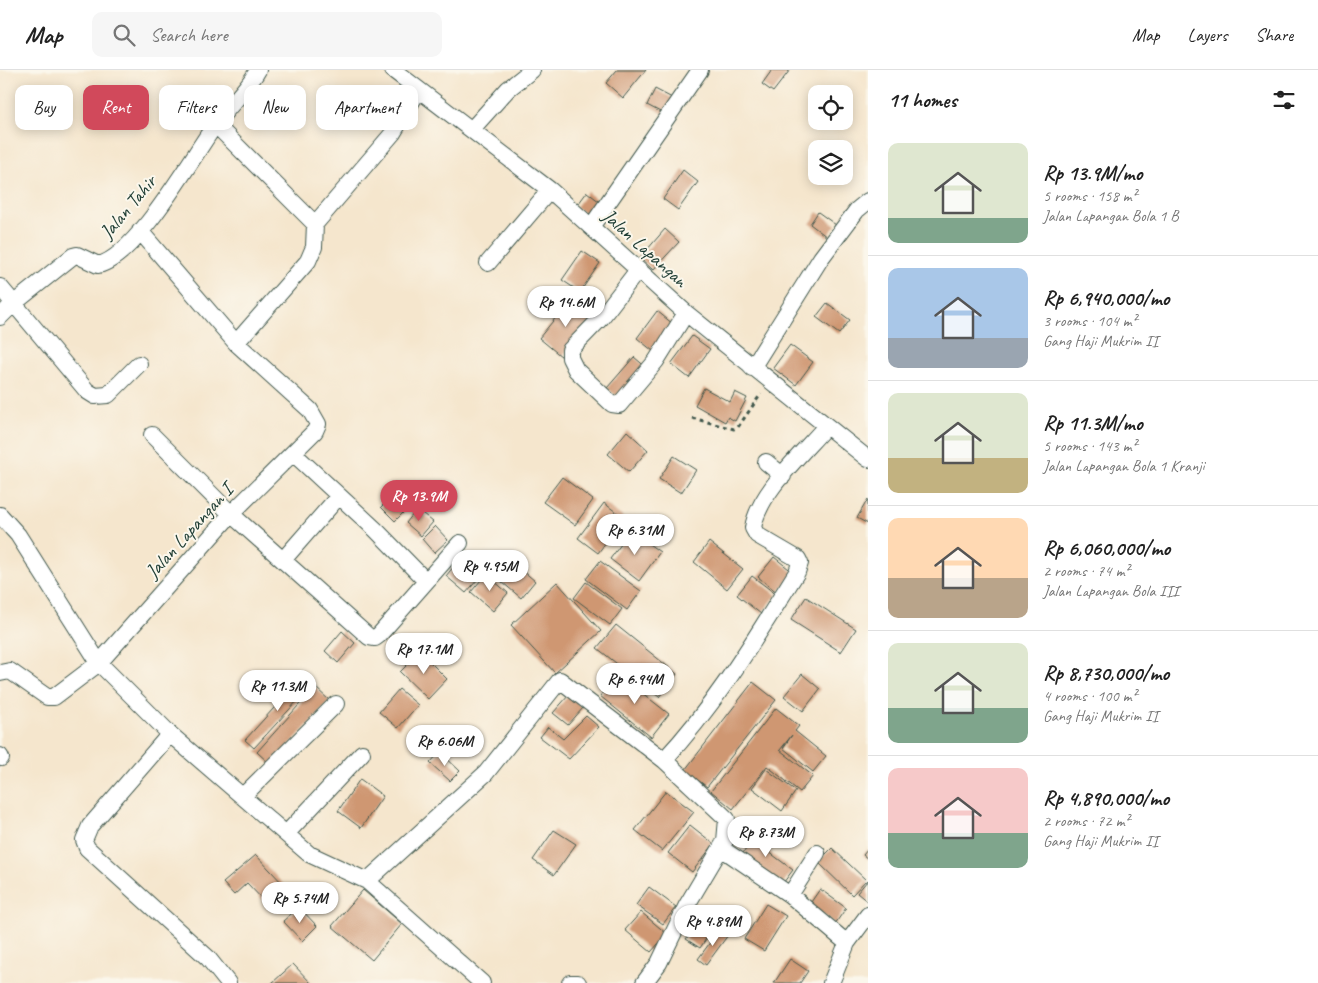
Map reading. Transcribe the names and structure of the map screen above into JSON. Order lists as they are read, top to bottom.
{
  "streets": {
    "street": ["Jalan Tahir", "Jalan Lapangan", "Jalan Lapangan I"]
  },
  "page": {
    "header": "Map",
    "search": "Search here",
    "nav": ["Map", "Layers", "Share"],
    "heading": "11 homes",
    "chip": [
      "Buy",
      "Rent",
      "Filters",
      "New",
      "Apartment"
    ],
    "list": [
      {
        "name": "Rp 13.9M/mo",
        "note": "5 rooms · 158 m² · Jalan Lapangan Bola 1 B"
      },
      {
        "name": "Rp 6,940,000/mo",
        "note": "3 rooms · 104 m² · Gang Haji Mukrim II"
      },
      {
        "name": "Rp 11.3M/mo",
        "note": "5 rooms · 143 m² · Jalan Lapangan Bola 1 Kranji"
      },
      {
        "name": "Rp 6,060,000/mo",
        "note": "2 rooms · 74 m² · Jalan Lapangan Bola III"
      },
      {
        "name": "Rp 8,730,000/mo",
        "note": "4 rooms · 100 m² · Gang Haji Mukrim II"
      },
      {
        "name": "Rp 4,890,000/mo",
        "note": "2 rooms · 72 m² · Gang Haji Mukrim II"
      }
    ],
    "price": [
      "Rp 14.6M",
      "Rp 13.9M",
      "Rp 6.31M",
      "Rp 4.95M",
      "Rp 17.1M",
      "Rp 6.94M",
      "Rp 11.3M",
      "Rp 6.06M",
      "Rp 8.73M",
      "Rp 5.74M",
      "Rp 4.89M"
    ]
  }
}
